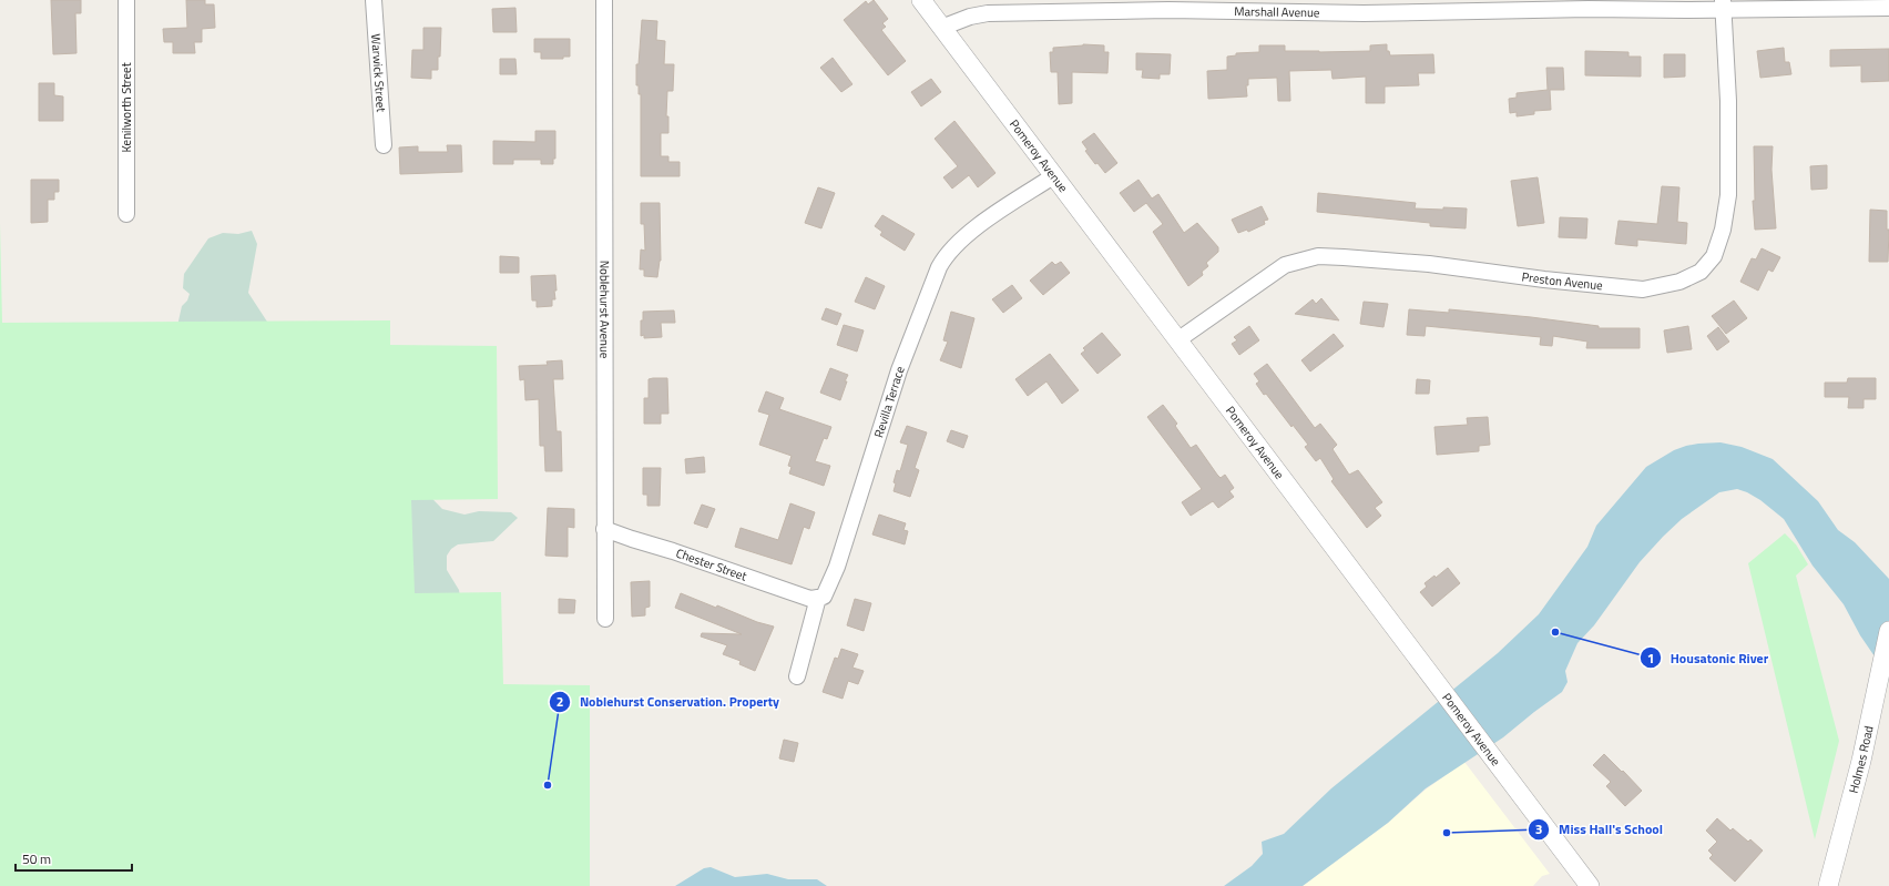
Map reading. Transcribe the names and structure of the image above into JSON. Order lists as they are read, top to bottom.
{
  "streets": {
    "street": [
      "Marshall Avenue",
      "Warwick Street",
      "Kenilworth Street",
      "Pomeroy Avenue",
      "Preston Avenue",
      "Noblehurst Avenue",
      "Revilla Terrace",
      "Chester Street",
      "Holmes Road"
    ]
  },
  "crossings": [
    ["Marshall Avenue", "Pomeroy Avenue"],
    ["Marshall Avenue", "Preston Avenue"],
    ["Pomeroy Avenue", "Preston Avenue"],
    ["Pomeroy Avenue", "Revilla Terrace"],
    ["Noblehurst Avenue", "Chester Street"],
    ["Revilla Terrace", "Chester Street"]
  ],
  "places": ["Housatonic River", "Noblehurst Conservation. Property", "Miss Hall's School"],
  "scale_bar": "50 m"
}
